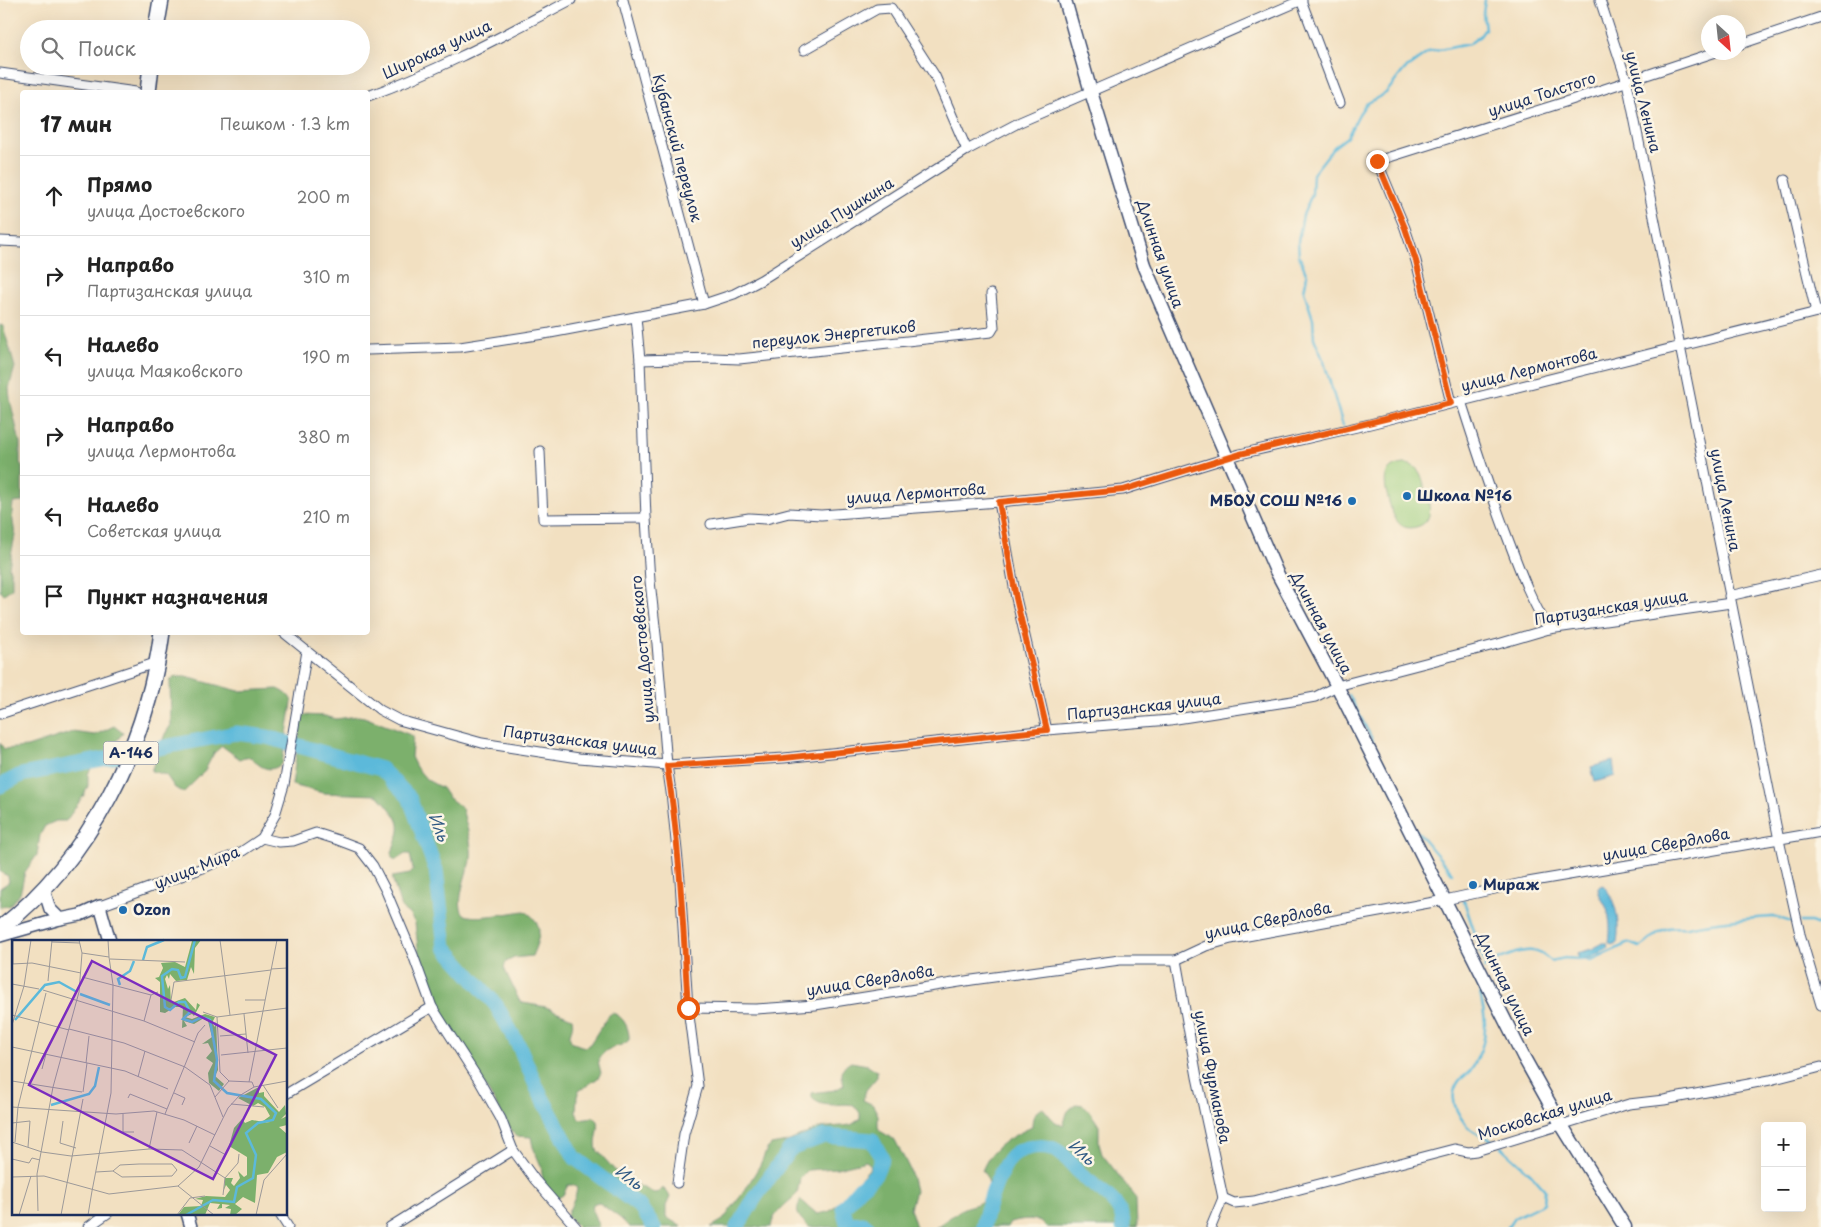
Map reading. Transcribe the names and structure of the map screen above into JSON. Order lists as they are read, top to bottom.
{
  "streets": {
    "highway": ["А-146"],
    "main road": ["Длинная улица"],
    "street": [
      "Широкая улица",
      "улица Толстого",
      "улица Ленина",
      "Кубанский переулок",
      "улица Пушкина",
      "переулок Энергетиков",
      "улица Лермонтова",
      "Партизанская улица",
      "улица Достоевского",
      "улица Свердлова",
      "улица Мира",
      "улица Фурманова",
      "Московская улица"
    ]
  },
  "crossings": [
    ["улица Толстого", "улица Ленина"],
    ["улица Толстого", "улица Лермонтова"],
    ["улица Ленина", "улица Лермонтова"],
    ["улица Ленина", "Партизанская улица"],
    ["улица Ленина", "улица Свердлова"],
    ["Кубанский переулок", "улица Пушкина"],
    ["улица Пушкина", "Длинная улица"],
    ["улица Пушкина", "улица Достоевского"],
    ["Длинная улица", "улица Лермонтова"],
    ["Длинная улица", "Партизанская улица"],
    ["Длинная улица", "улица Свердлова"],
    ["Длинная улица", "Московская улица"],
    ["переулок Энергетиков", "улица Достоевского"],
    ["Партизанская улица", "улица Достоевского"],
    ["Партизанская улица", "улица Мира"],
    ["улица Достоевского", "улица Свердлова"],
    ["улица Свердлова", "улица Фурманова"],
    ["улица Фурманова", "Московская улица"]
  ],
  "water": ["Иль"],
  "places": [
    "Школа №16",
    "МБОУ СОШ №16",
    "Мираж",
    "Ozon"
  ],
  "north": "bottom right",
  "page": {
    "search": "Поиск",
    "heading": ["17 мин", "Пешком · 1.3 km"],
    "list": [
      ["Прямо", "улица Достоевского", "200 m"],
      ["Направо", "Партизанская улица", "310 m"],
      ["Налево", "улица Маяковского", "190 m"],
      ["Направо", "улица Лермонтова", "380 m"],
      ["Налево", "Советская улица", "210 m"],
      "Пункт назначения"
    ],
    "map_buttons": ["+", "−"]
  }
}
